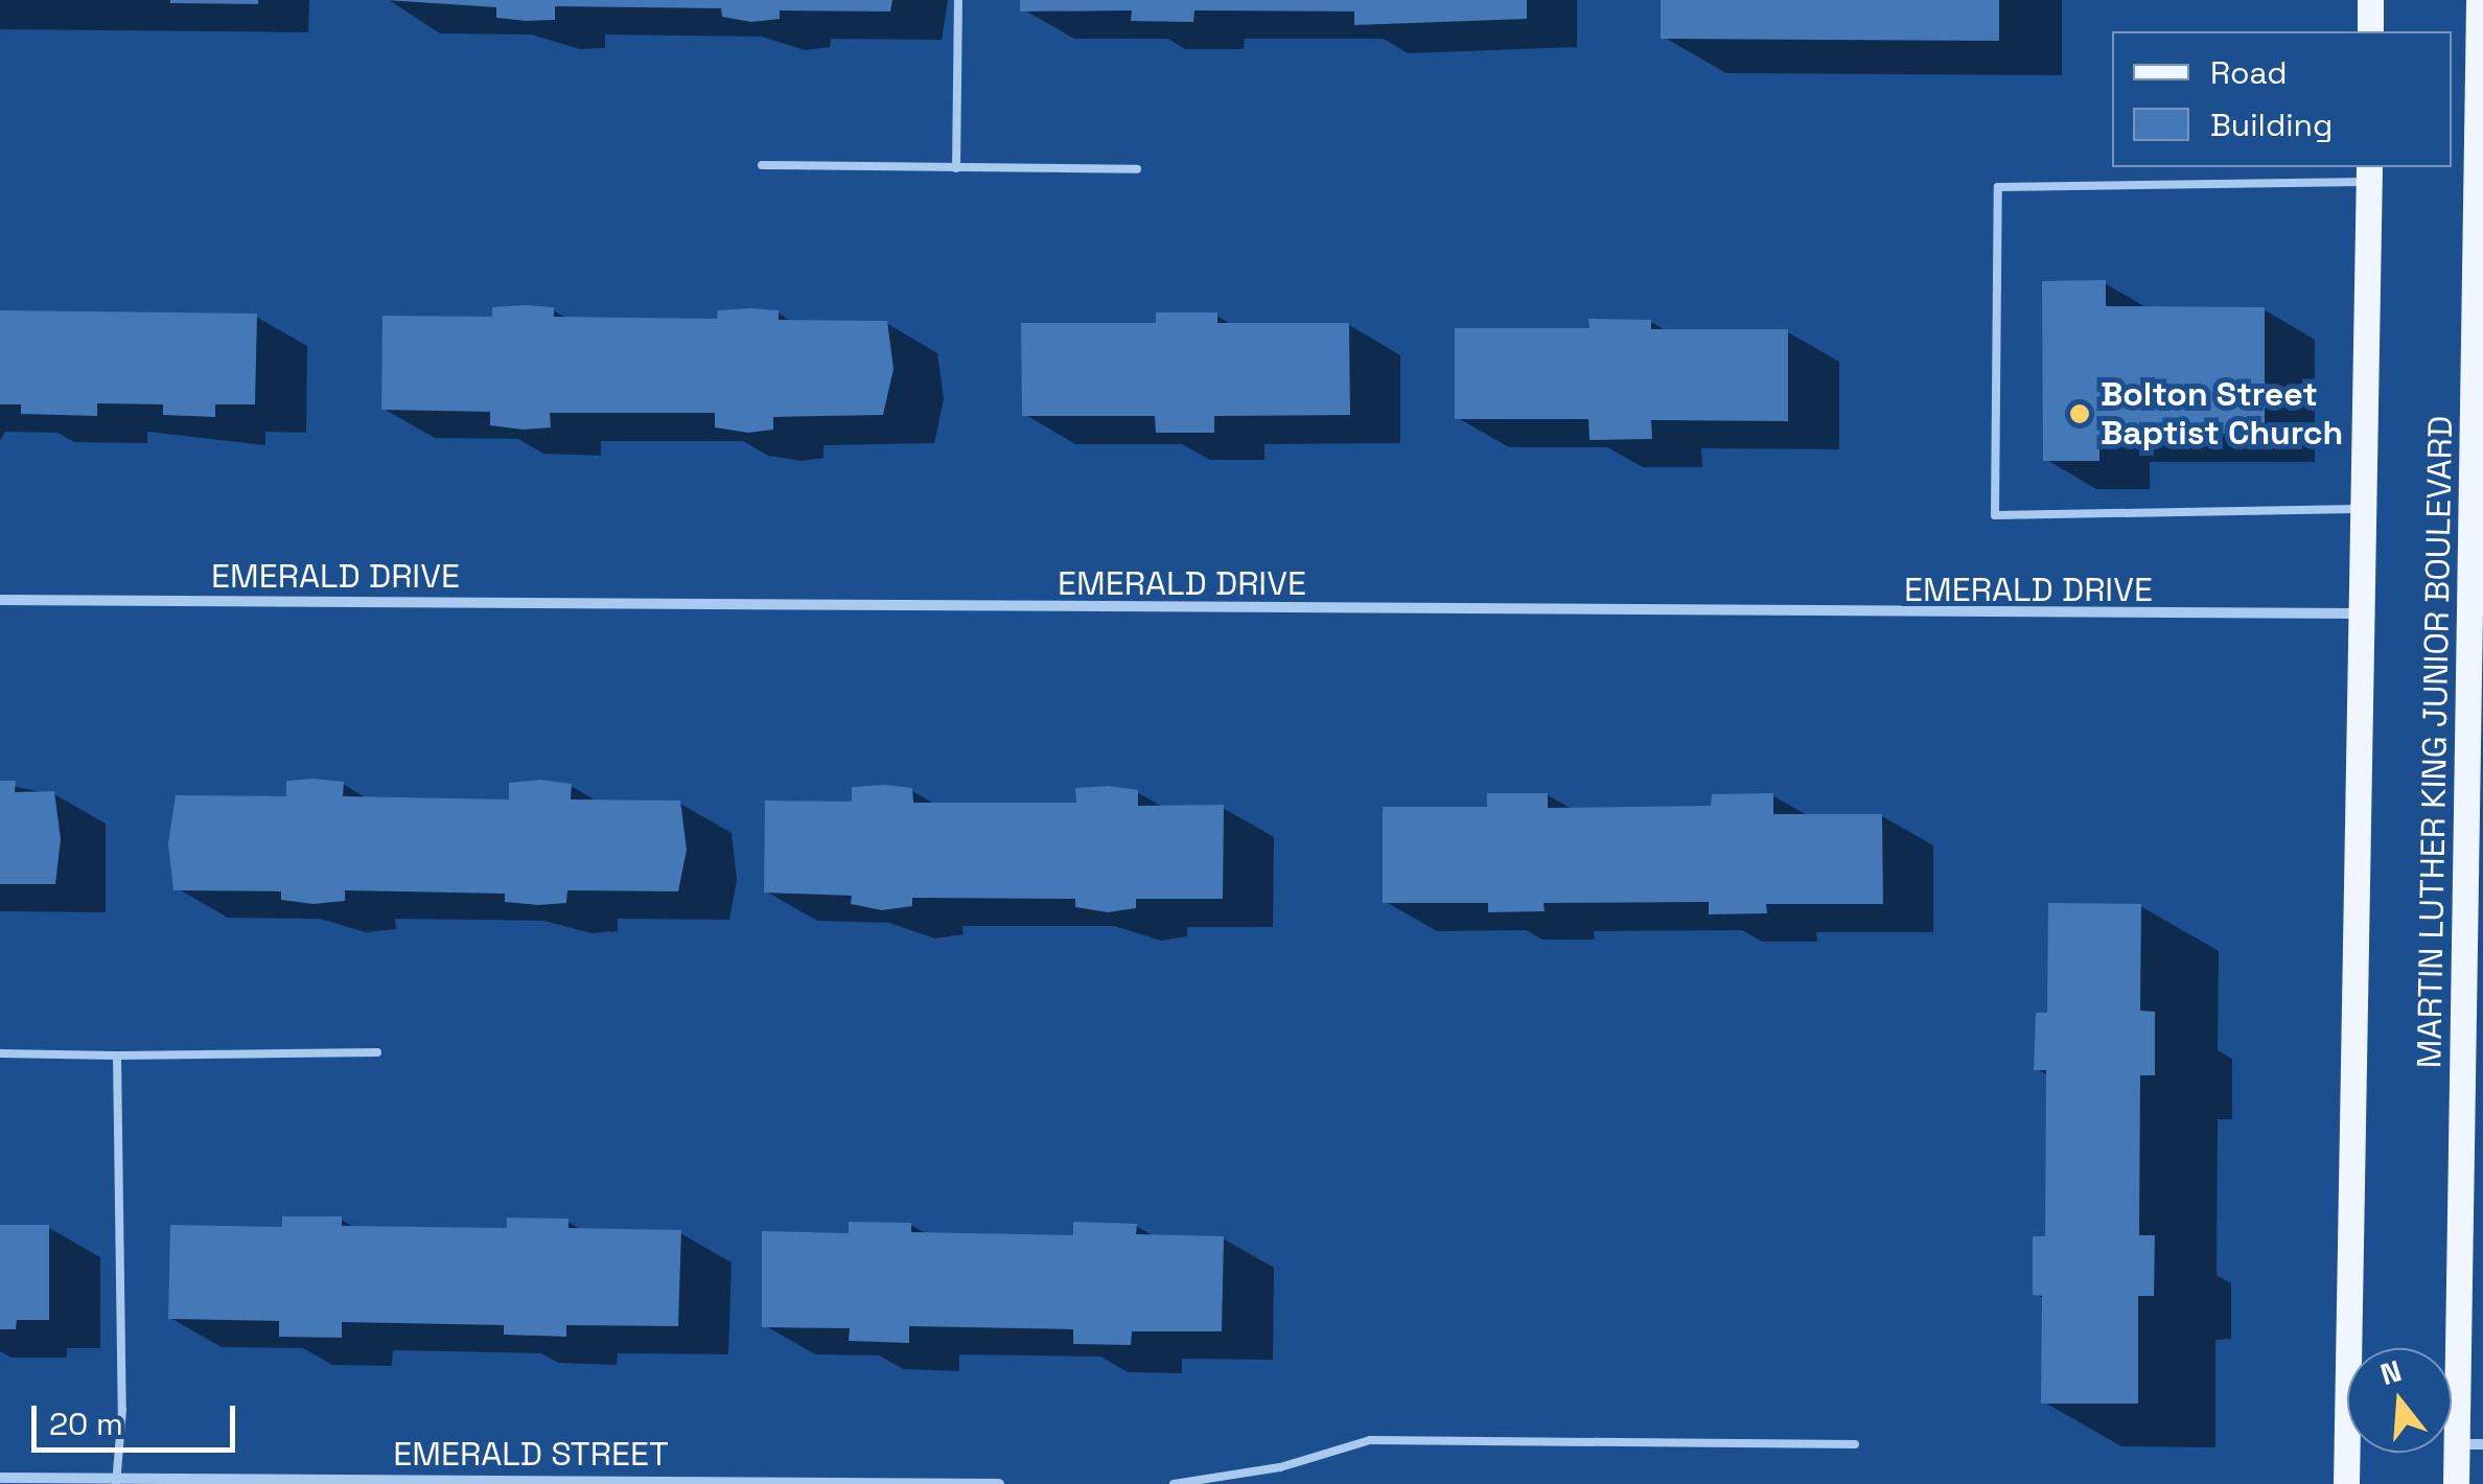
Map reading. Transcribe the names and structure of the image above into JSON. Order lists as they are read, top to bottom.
{
  "streets": {
    "main road": ["MARTIN LUTHER KING JUNIOR BOULEVARD"],
    "street": ["EMERALD DRIVE", "EMERALD STREET"]
  },
  "places": ["Bolton Street Baptist Church"],
  "legend": ["Road", "Building"],
  "scale_bar": "20 m",
  "north": "top"
}
